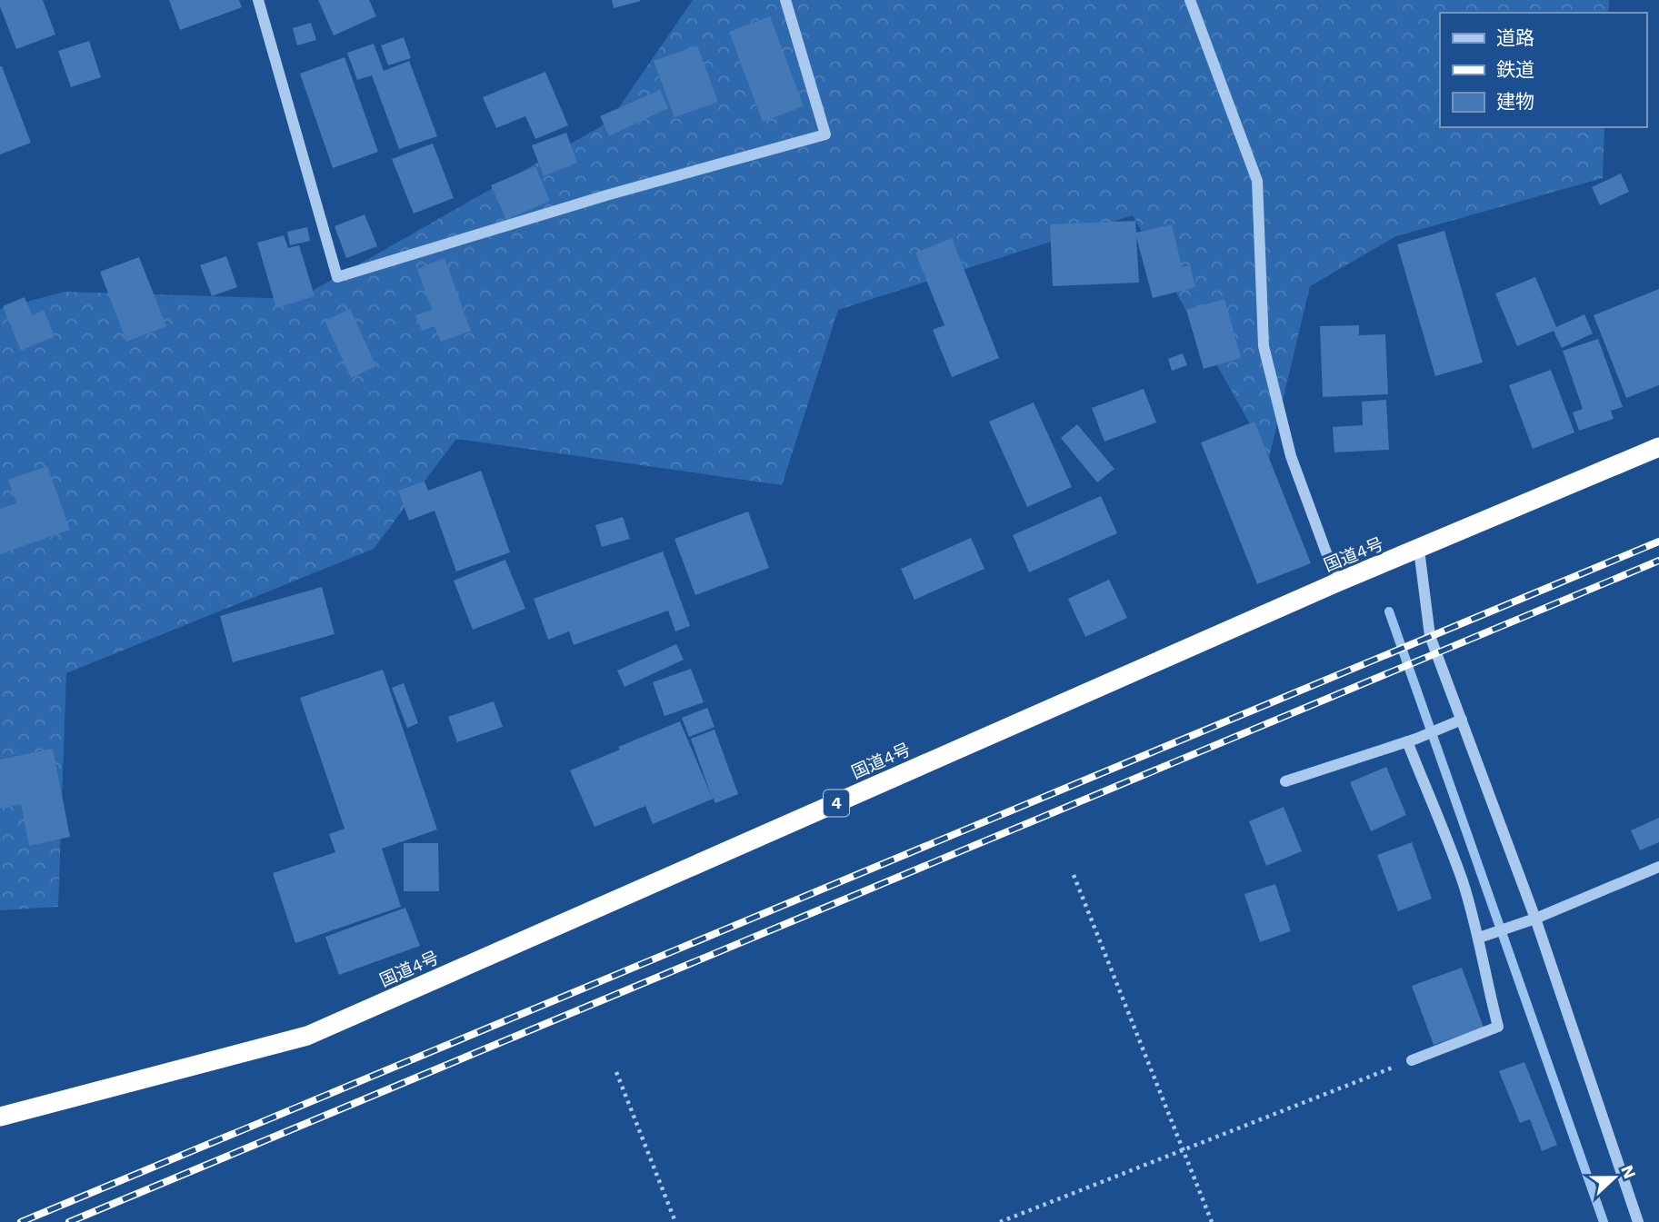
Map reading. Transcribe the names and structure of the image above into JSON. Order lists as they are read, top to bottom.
{
  "streets": {
    "highway": ["国道4号", "4"]
  },
  "legend": ["道路", "鉄道", "建物"],
  "north": "right"
}
